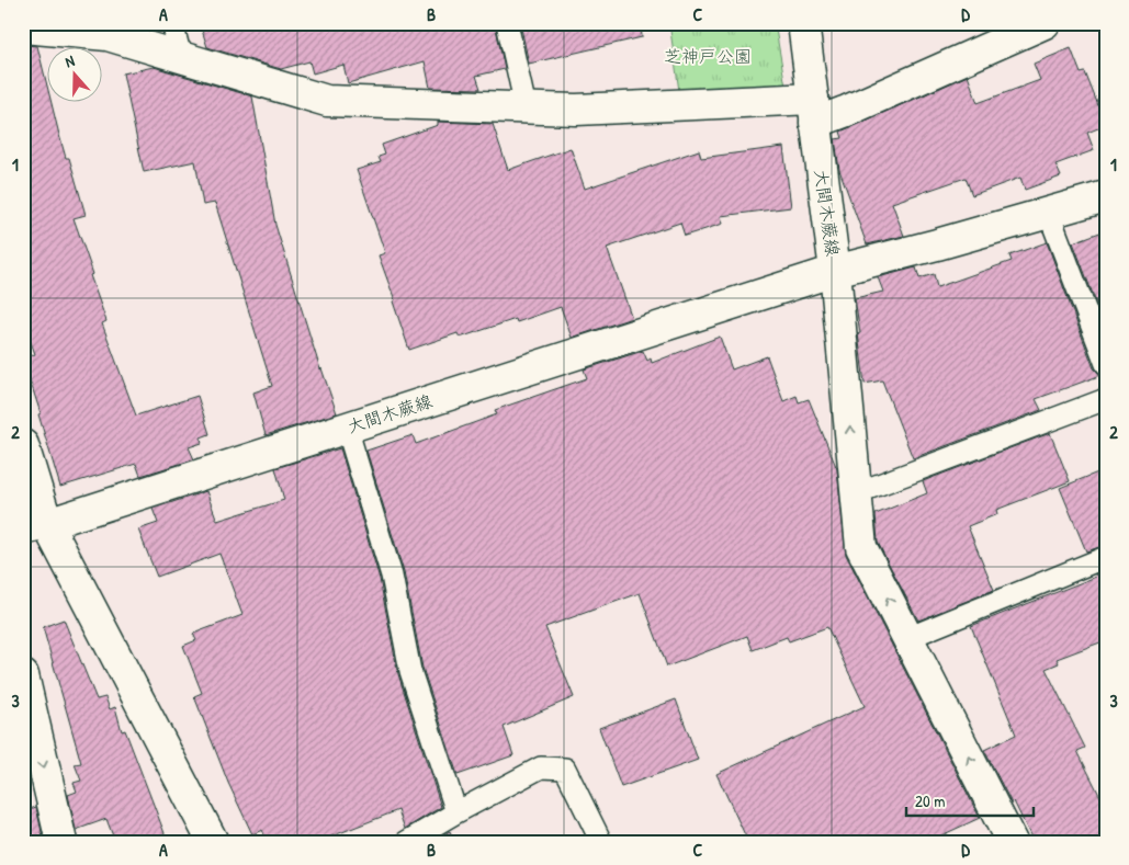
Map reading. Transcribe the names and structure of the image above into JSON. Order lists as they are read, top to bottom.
{
  "streets": {
    "street": ["大間木蕨線"]
  },
  "parks": ["芝神戸公園"],
  "scale_bar": "20 m",
  "north": "top",
  "grid": {
    "columns": [
      "A",
      "B",
      "C",
      "D"
    ],
    "rows": ["1", "2", "3"]
  }
}
